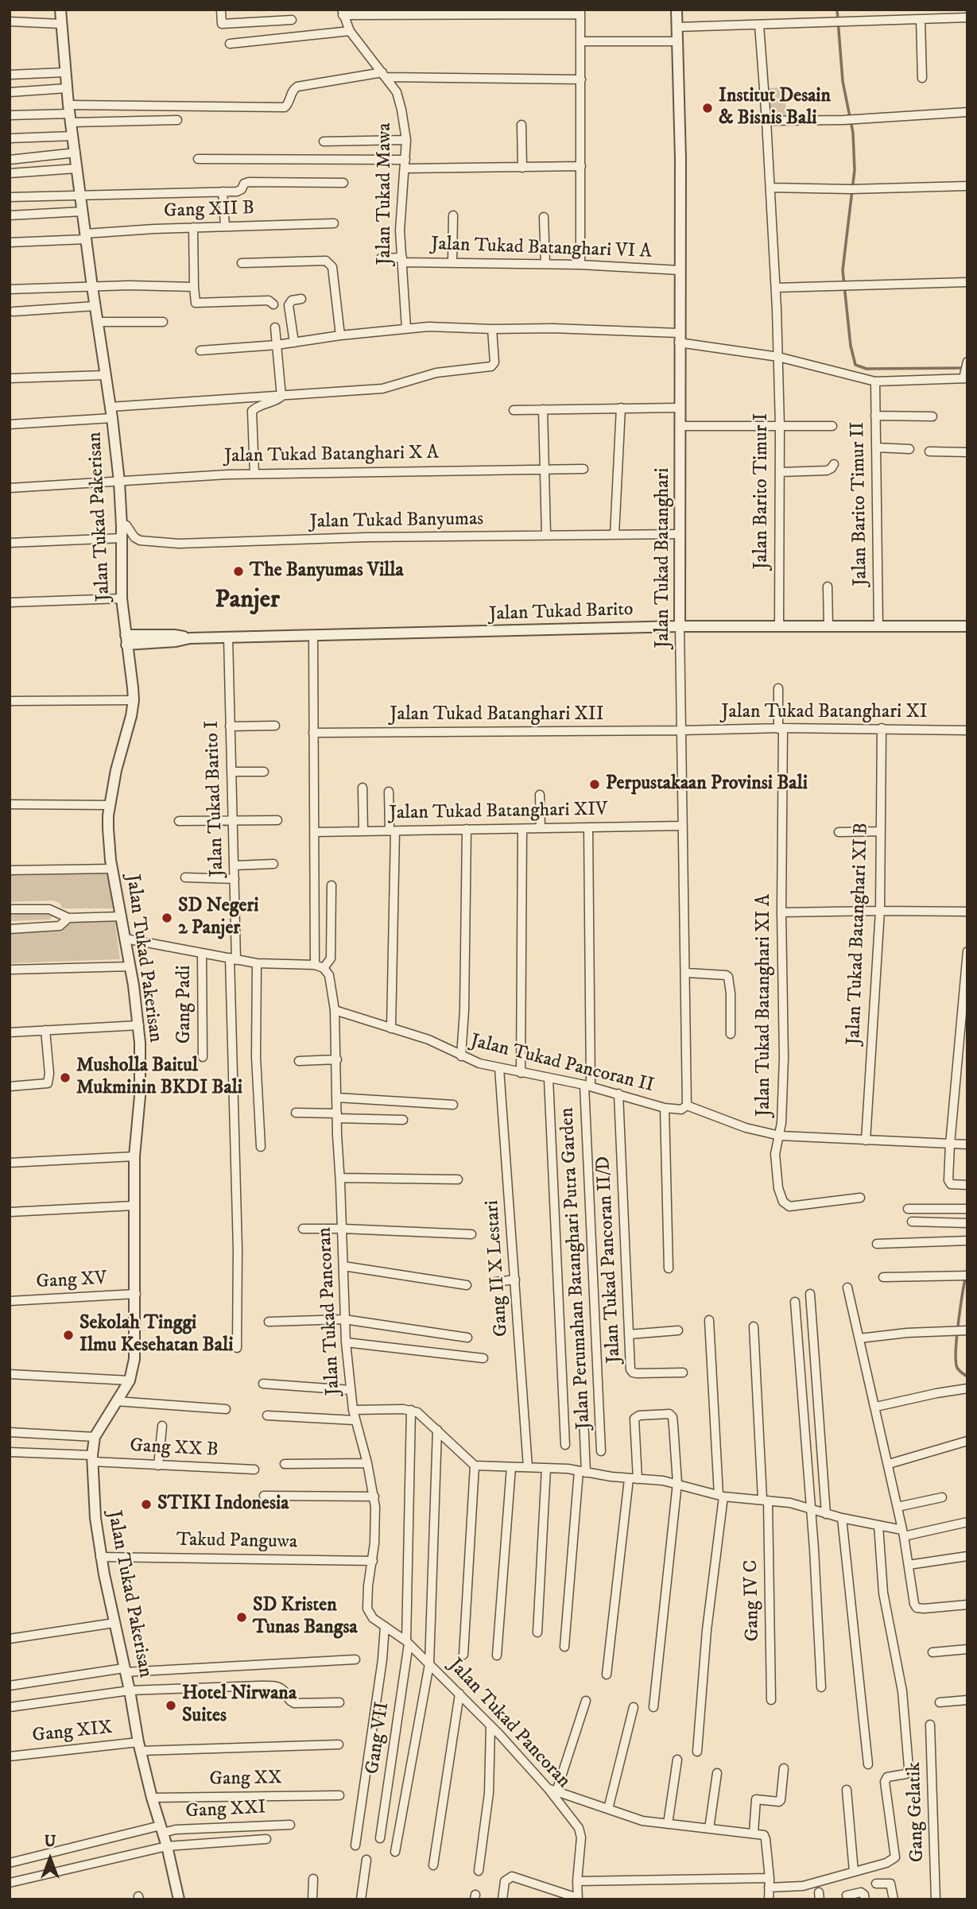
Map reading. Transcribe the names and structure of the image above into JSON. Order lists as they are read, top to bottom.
{
  "streets": {
    "street": [
      "Jalan Tukad Mawa",
      "Gang XII B",
      "Jalan Tukad Batanghari VI A",
      "Jalan Tukad Batanghari X A",
      "Jalan Barito Timur I",
      "Jalan Barito Timur II",
      "Jalan Tukad Pakerisan",
      "Jalan Tukad Banyumas",
      "Jalan Tukad Batanghari",
      "Jalan Tukad Barito",
      "Jalan Tukad Batanghari XI",
      "Jalan Tukad Batanghari XII",
      "Jalan Tukad Barito I",
      "Jalan Tukad Batanghari XIV",
      "Jalan Tukad Batanghari XI B",
      "Gang Padi",
      "Jalan Tukad Batanghari XI A",
      "Jalan Tukad Pancoran II",
      "Jalan Tukad Pancoran II/D",
      "Gang II X Lestari",
      "Jalan Perumahan Batanghari Putra Garden",
      "Gang XV",
      "Jalan Tukad Pancoran",
      "Gang XX B",
      "Takud Panguwa",
      "Gang IV C",
      "Gang XIX",
      "Gang VII",
      "Gang XX",
      "Gang XXI",
      "Gang Gelatik"
    ]
  },
  "crossings": [
    ["Jalan Tukad Mawa", "Jalan Tukad Batanghari VI A"],
    ["Gang XII B", "Jalan Tukad Pakerisan"],
    ["Jalan Tukad Batanghari VI A", "Jalan Tukad Batanghari"],
    ["Jalan Tukad Batanghari X A", "Jalan Tukad Pakerisan"],
    ["Jalan Barito Timur I", "Jalan Tukad Barito"],
    ["Jalan Barito Timur II", "Jalan Tukad Barito"],
    ["Jalan Tukad Pakerisan", "Jalan Tukad Banyumas"],
    ["Jalan Tukad Pakerisan", "Jalan Tukad Barito"],
    ["Jalan Tukad Pakerisan", "Gang XV"],
    ["Jalan Tukad Pakerisan", "Gang XX B"],
    ["Jalan Tukad Pakerisan", "Takud Panguwa"],
    ["Jalan Tukad Pakerisan", "Gang XIX"],
    ["Jalan Tukad Pakerisan", "Gang XX"],
    ["Jalan Tukad Pakerisan", "Gang XXI"],
    ["Jalan Tukad Banyumas", "Jalan Tukad Batanghari"],
    ["Jalan Tukad Batanghari", "Jalan Tukad Barito"],
    ["Jalan Tukad Batanghari", "Jalan Tukad Batanghari XI"],
    ["Jalan Tukad Batanghari", "Jalan Tukad Batanghari XII"],
    ["Jalan Tukad Batanghari", "Jalan Tukad Batanghari XIV"],
    ["Jalan Tukad Batanghari", "Jalan Tukad Pancoran II"],
    ["Jalan Tukad Barito", "Jalan Tukad Barito I"],
    ["Jalan Tukad Barito", "Jalan Tukad Pancoran"],
    ["Jalan Tukad Batanghari XI", "Jalan Tukad Batanghari XII"],
    ["Jalan Tukad Batanghari XI", "Jalan Tukad Batanghari XI B"],
    ["Jalan Tukad Batanghari XI", "Jalan Tukad Batanghari XI A"],
    ["Jalan Tukad Batanghari XII", "Jalan Tukad Pancoran"],
    ["Jalan Tukad Batanghari XIV", "Jalan Tukad Pancoran"],
    ["Jalan Tukad Pancoran II", "Jalan Tukad Pancoran II/D"],
    ["Jalan Tukad Pancoran II", "Gang II X Lestari"],
    ["Jalan Tukad Pancoran II", "Jalan Perumahan Batanghari Putra Garden"],
    ["Jalan Tukad Pancoran II", "Jalan Tukad Pancoran"],
    ["Jalan Tukad Pancoran", "Takud Panguwa"],
    ["Jalan Tukad Pancoran", "Gang VII"]
  ],
  "districts": ["Panjer"],
  "places": [
    "Institut Desain & Bisnis Bali",
    "The Banyumas Villa",
    "Perpustakaan Provinsi Bali",
    "SD Negeri 2 Panjer",
    "Musholla Baitul Mukminin BKDI Bali",
    "Sekolah Tinggi Ilmu Kesehatan Bali",
    "STIKI Indonesia",
    "SD Kristen Tunas Bangsa",
    "Hotel Nirwana Suites"
  ],
  "north": "top"
}
